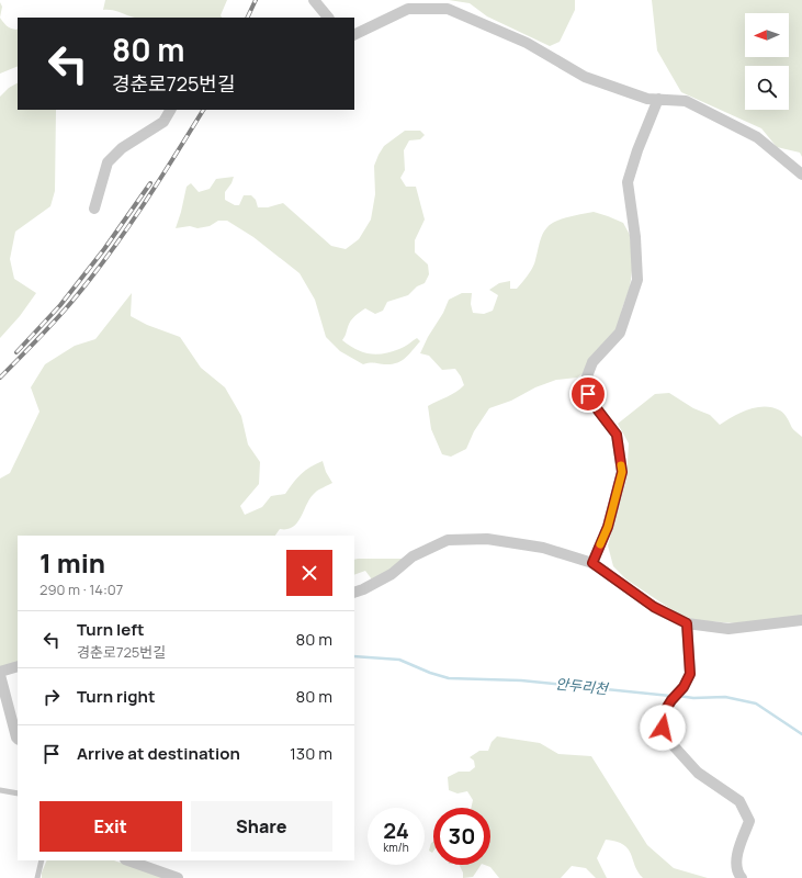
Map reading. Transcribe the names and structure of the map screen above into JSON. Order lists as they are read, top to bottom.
{
  "water": ["안두리천"],
  "north": "left",
  "page": {
    "turn": ["80 m", "경춘로725번길"],
    "heading": ["1 min", "290 m · 14:07"],
    "list": [
      {
        "name": "Turn left",
        "note": "경춘로725번길",
        "value": "80 m"
      },
      {
        "name": "Turn right",
        "value": "80 m"
      },
      {
        "name": "Arrive at destination",
        "value": "130 m"
      }
    ],
    "buttons": ["Exit", "Share"],
    "speed": "24 km/h",
    "limit": "30"
  }
}
